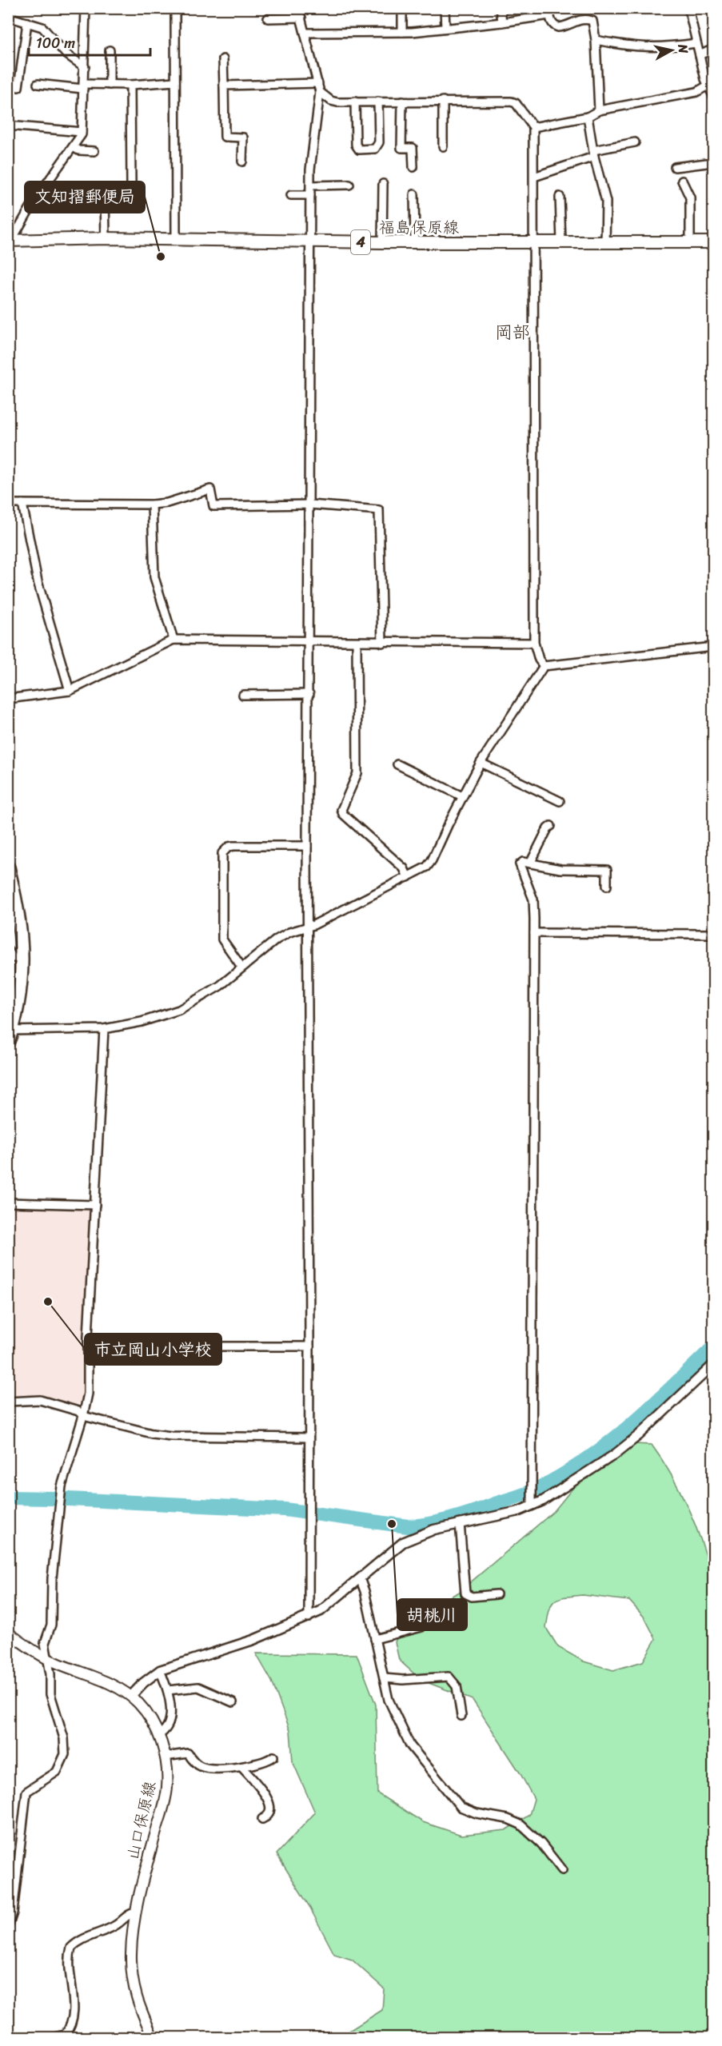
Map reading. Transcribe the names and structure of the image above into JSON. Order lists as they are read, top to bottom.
{
  "streets": {
    "main road": ["福島保原線", "4", "山口保原線"]
  },
  "districts": ["岡部"],
  "places": ["文知摺郵便局", "市立岡山小学校", "胡桃川"],
  "scale_bar": "100 m",
  "north": "right"
}
